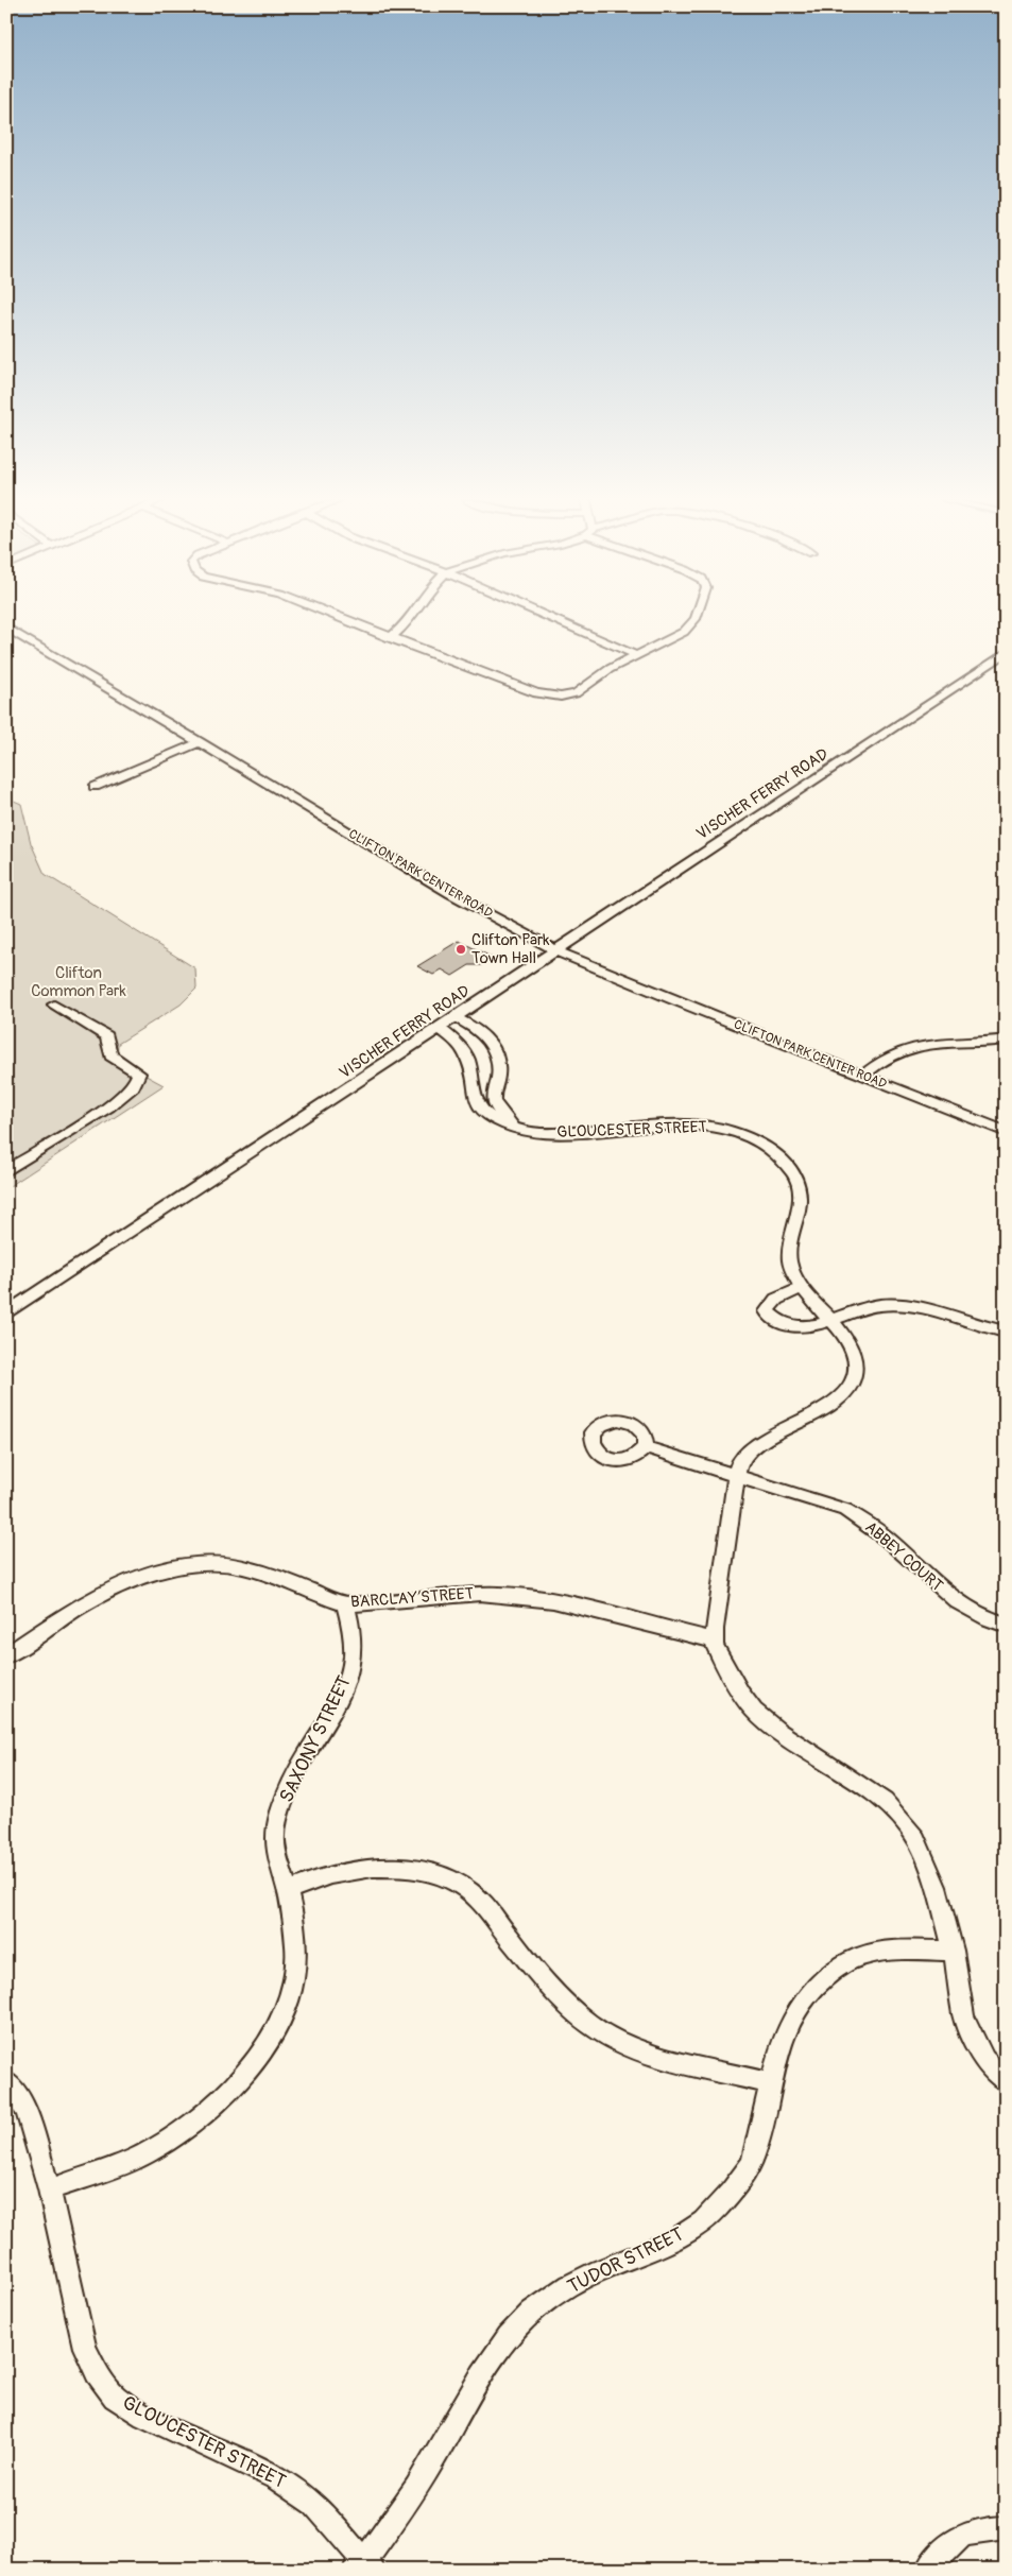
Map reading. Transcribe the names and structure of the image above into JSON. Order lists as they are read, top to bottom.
{
  "streets": {
    "street": [
      "VISCHER FERRY ROAD",
      "CLIFTON PARK CENTER ROAD",
      "GLOUCESTER STREET",
      "ABBEY COURT",
      "BARCLAY STREET",
      "SAXONY STREET",
      "TUDOR STREET"
    ]
  },
  "crossings": [
    ["VISCHER FERRY ROAD", "CLIFTON PARK CENTER ROAD"],
    ["VISCHER FERRY ROAD", "GLOUCESTER STREET"],
    ["GLOUCESTER STREET", "ABBEY COURT"],
    ["GLOUCESTER STREET", "BARCLAY STREET"],
    ["GLOUCESTER STREET", "SAXONY STREET"],
    ["GLOUCESTER STREET", "TUDOR STREET"],
    ["BARCLAY STREET", "SAXONY STREET"]
  ],
  "parks": ["Clifton Common Park"],
  "places": ["Clifton Park Town Hall"]
}
